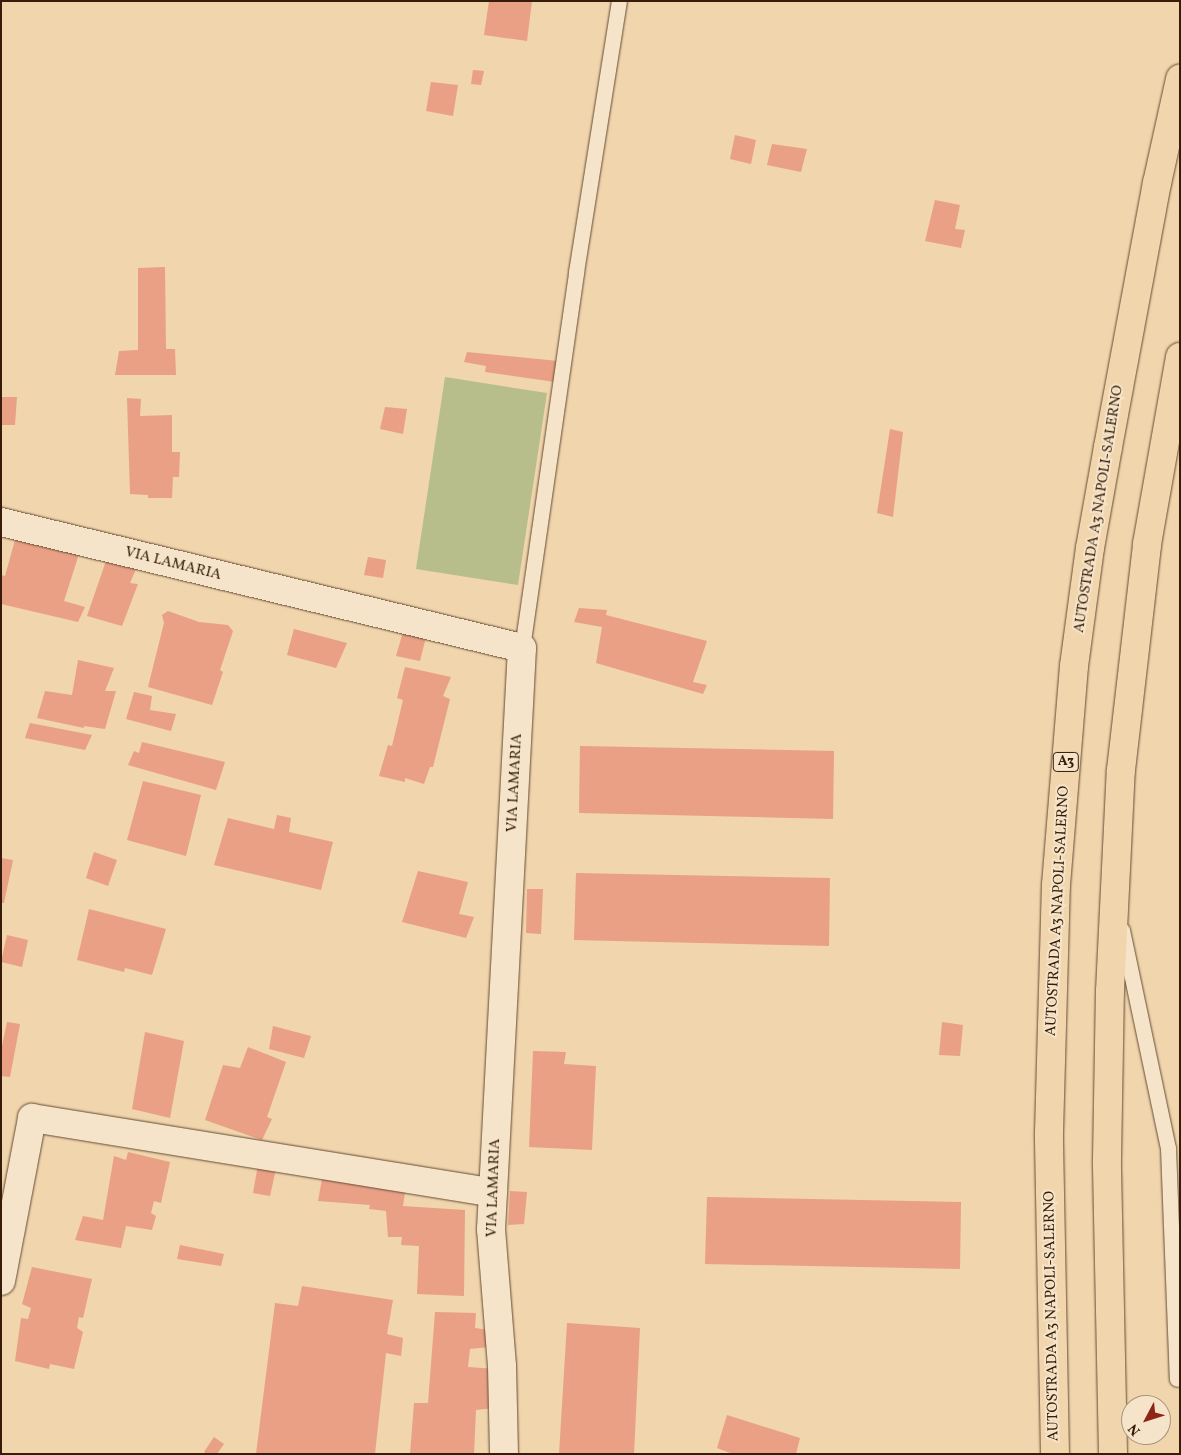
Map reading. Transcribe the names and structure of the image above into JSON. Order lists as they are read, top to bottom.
{
  "streets": {
    "highway": ["AUTOSTRADA A3 NAPOLI-SALERNO", "A3"],
    "street": ["VIA LAMARIA"]
  },
  "north": "bottom left"
}
